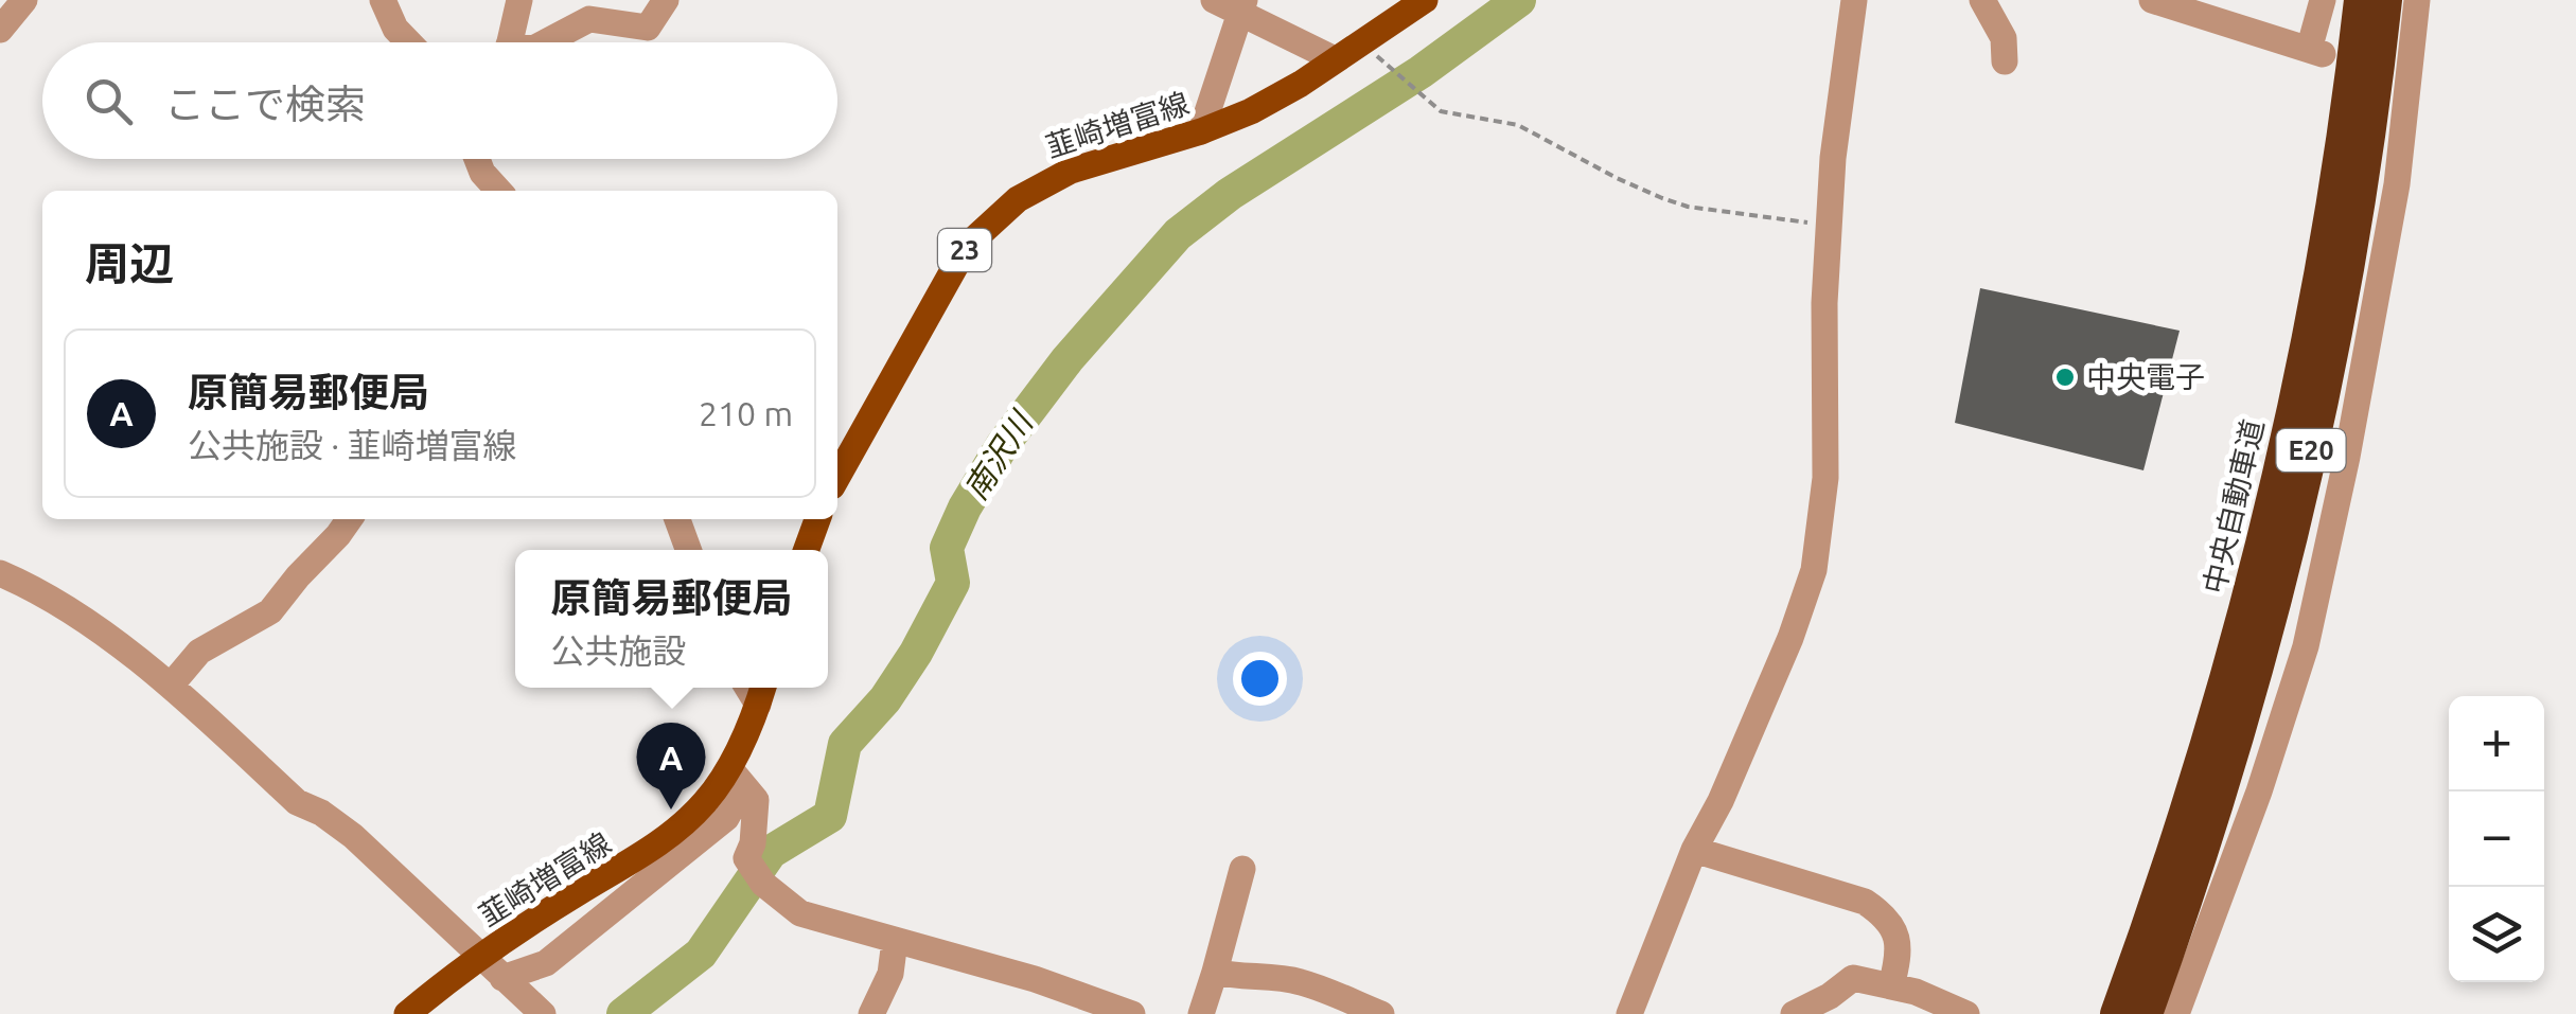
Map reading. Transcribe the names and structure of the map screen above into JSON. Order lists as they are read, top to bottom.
{
  "streets": {
    "highway": ["E20", "中央自動車道"],
    "main road": ["韮崎増富線", "23"]
  },
  "water": ["南沢川"],
  "places": ["中央電子"],
  "page": {
    "search": "ここで検索",
    "heading": "周辺",
    "list": [
      {
        "mark": "A",
        "name": "原簡易郵便局",
        "note": "公共施設 · 韮崎増富線",
        "value": "210 m"
      }
    ],
    "popup": ["原簡易郵便局", "公共施設"],
    "map_buttons": ["+", "−"],
    "pins": "A"
  }
}
